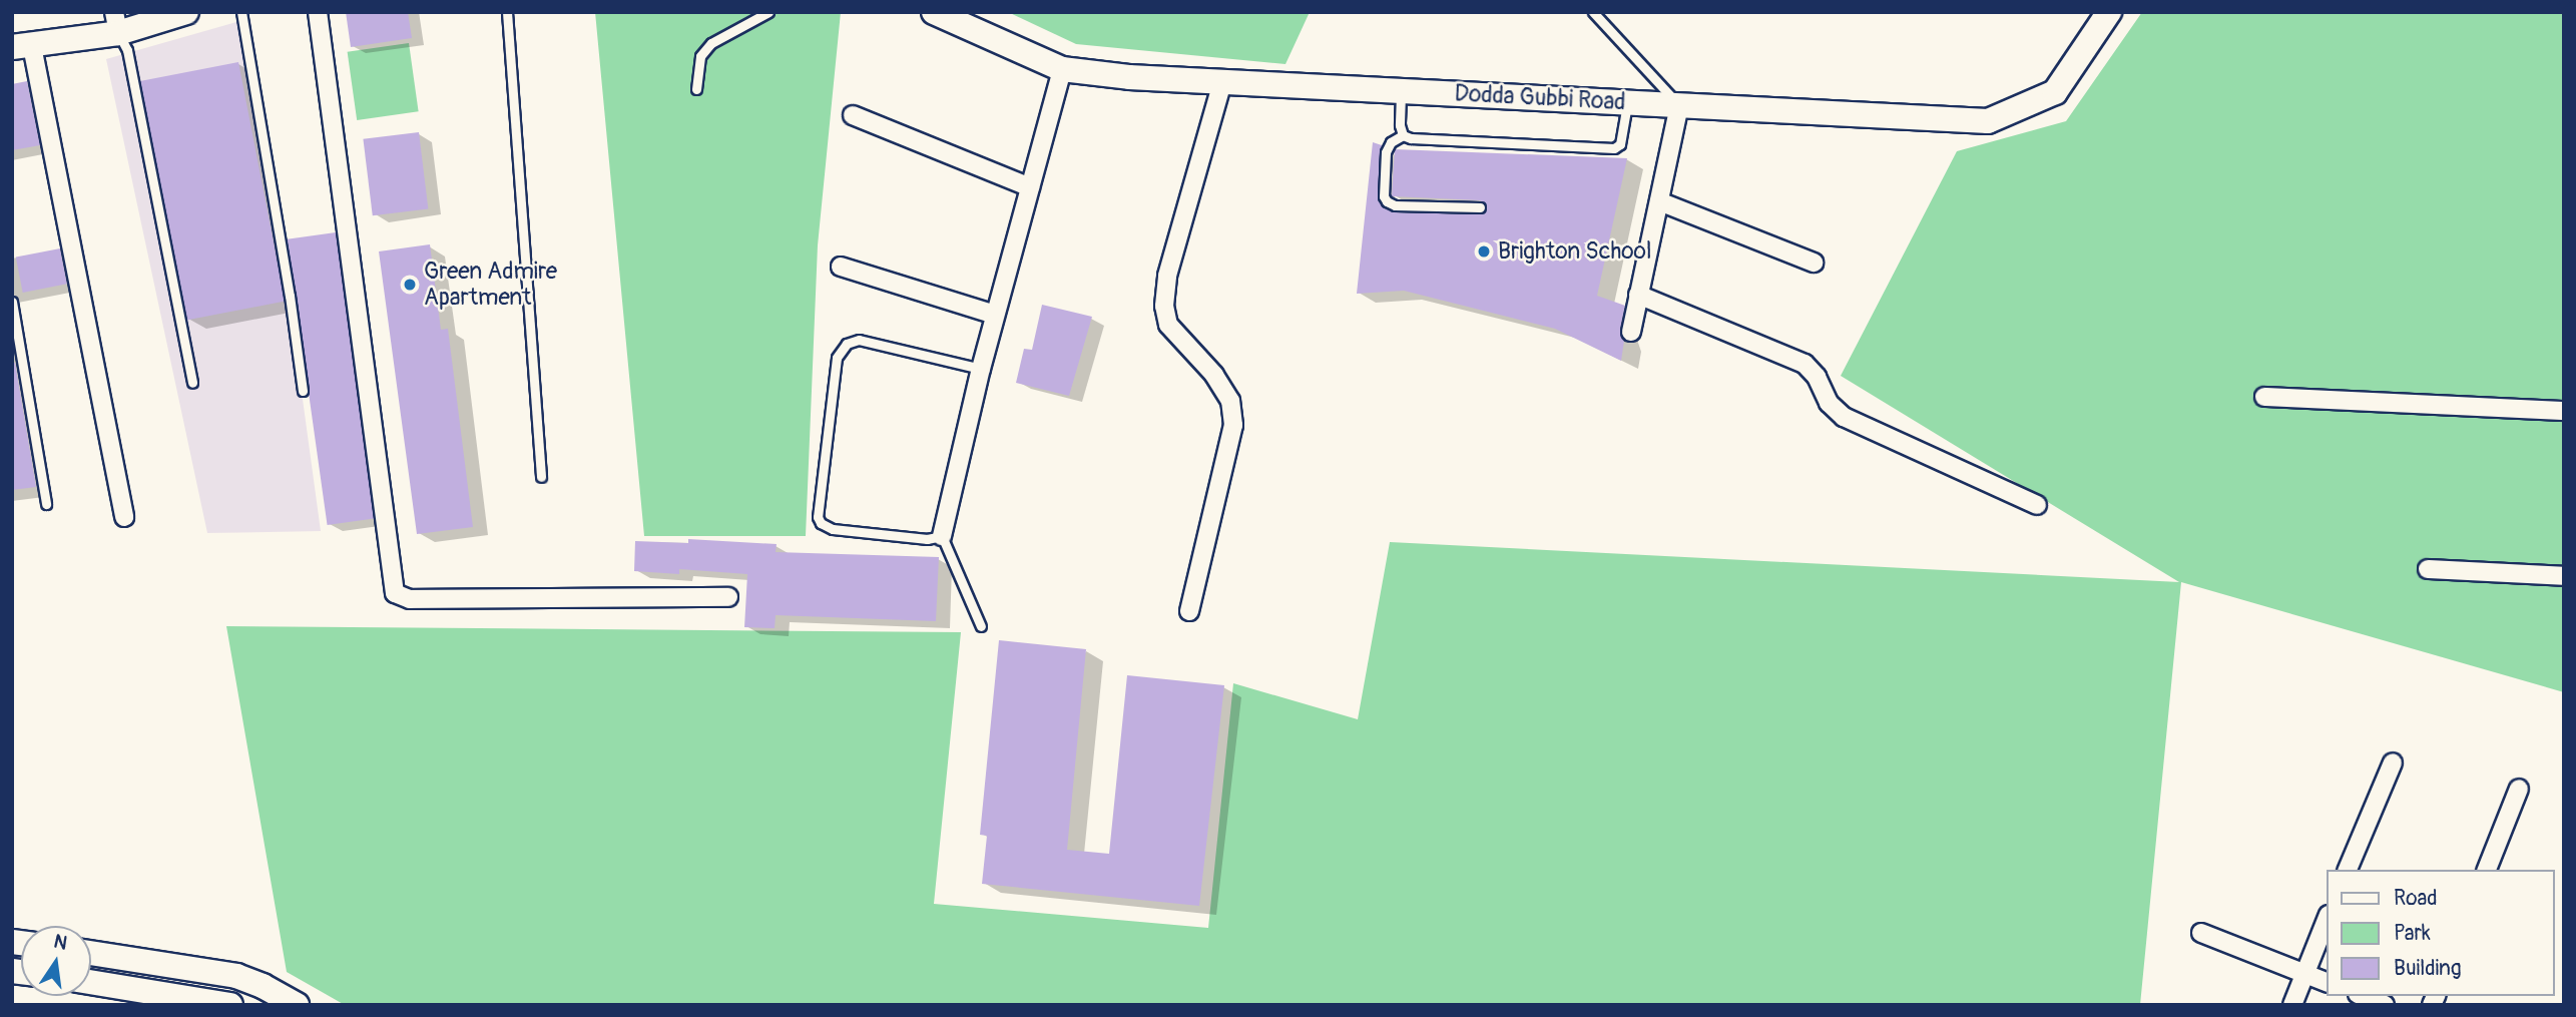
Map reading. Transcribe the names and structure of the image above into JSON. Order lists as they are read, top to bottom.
{
  "streets": {
    "street": ["Dodda Gubbi Road"]
  },
  "places": ["Brighton School", "Green Admire Apartment"],
  "legend": ["Road", "Park", "Building"],
  "north": "top"
}
